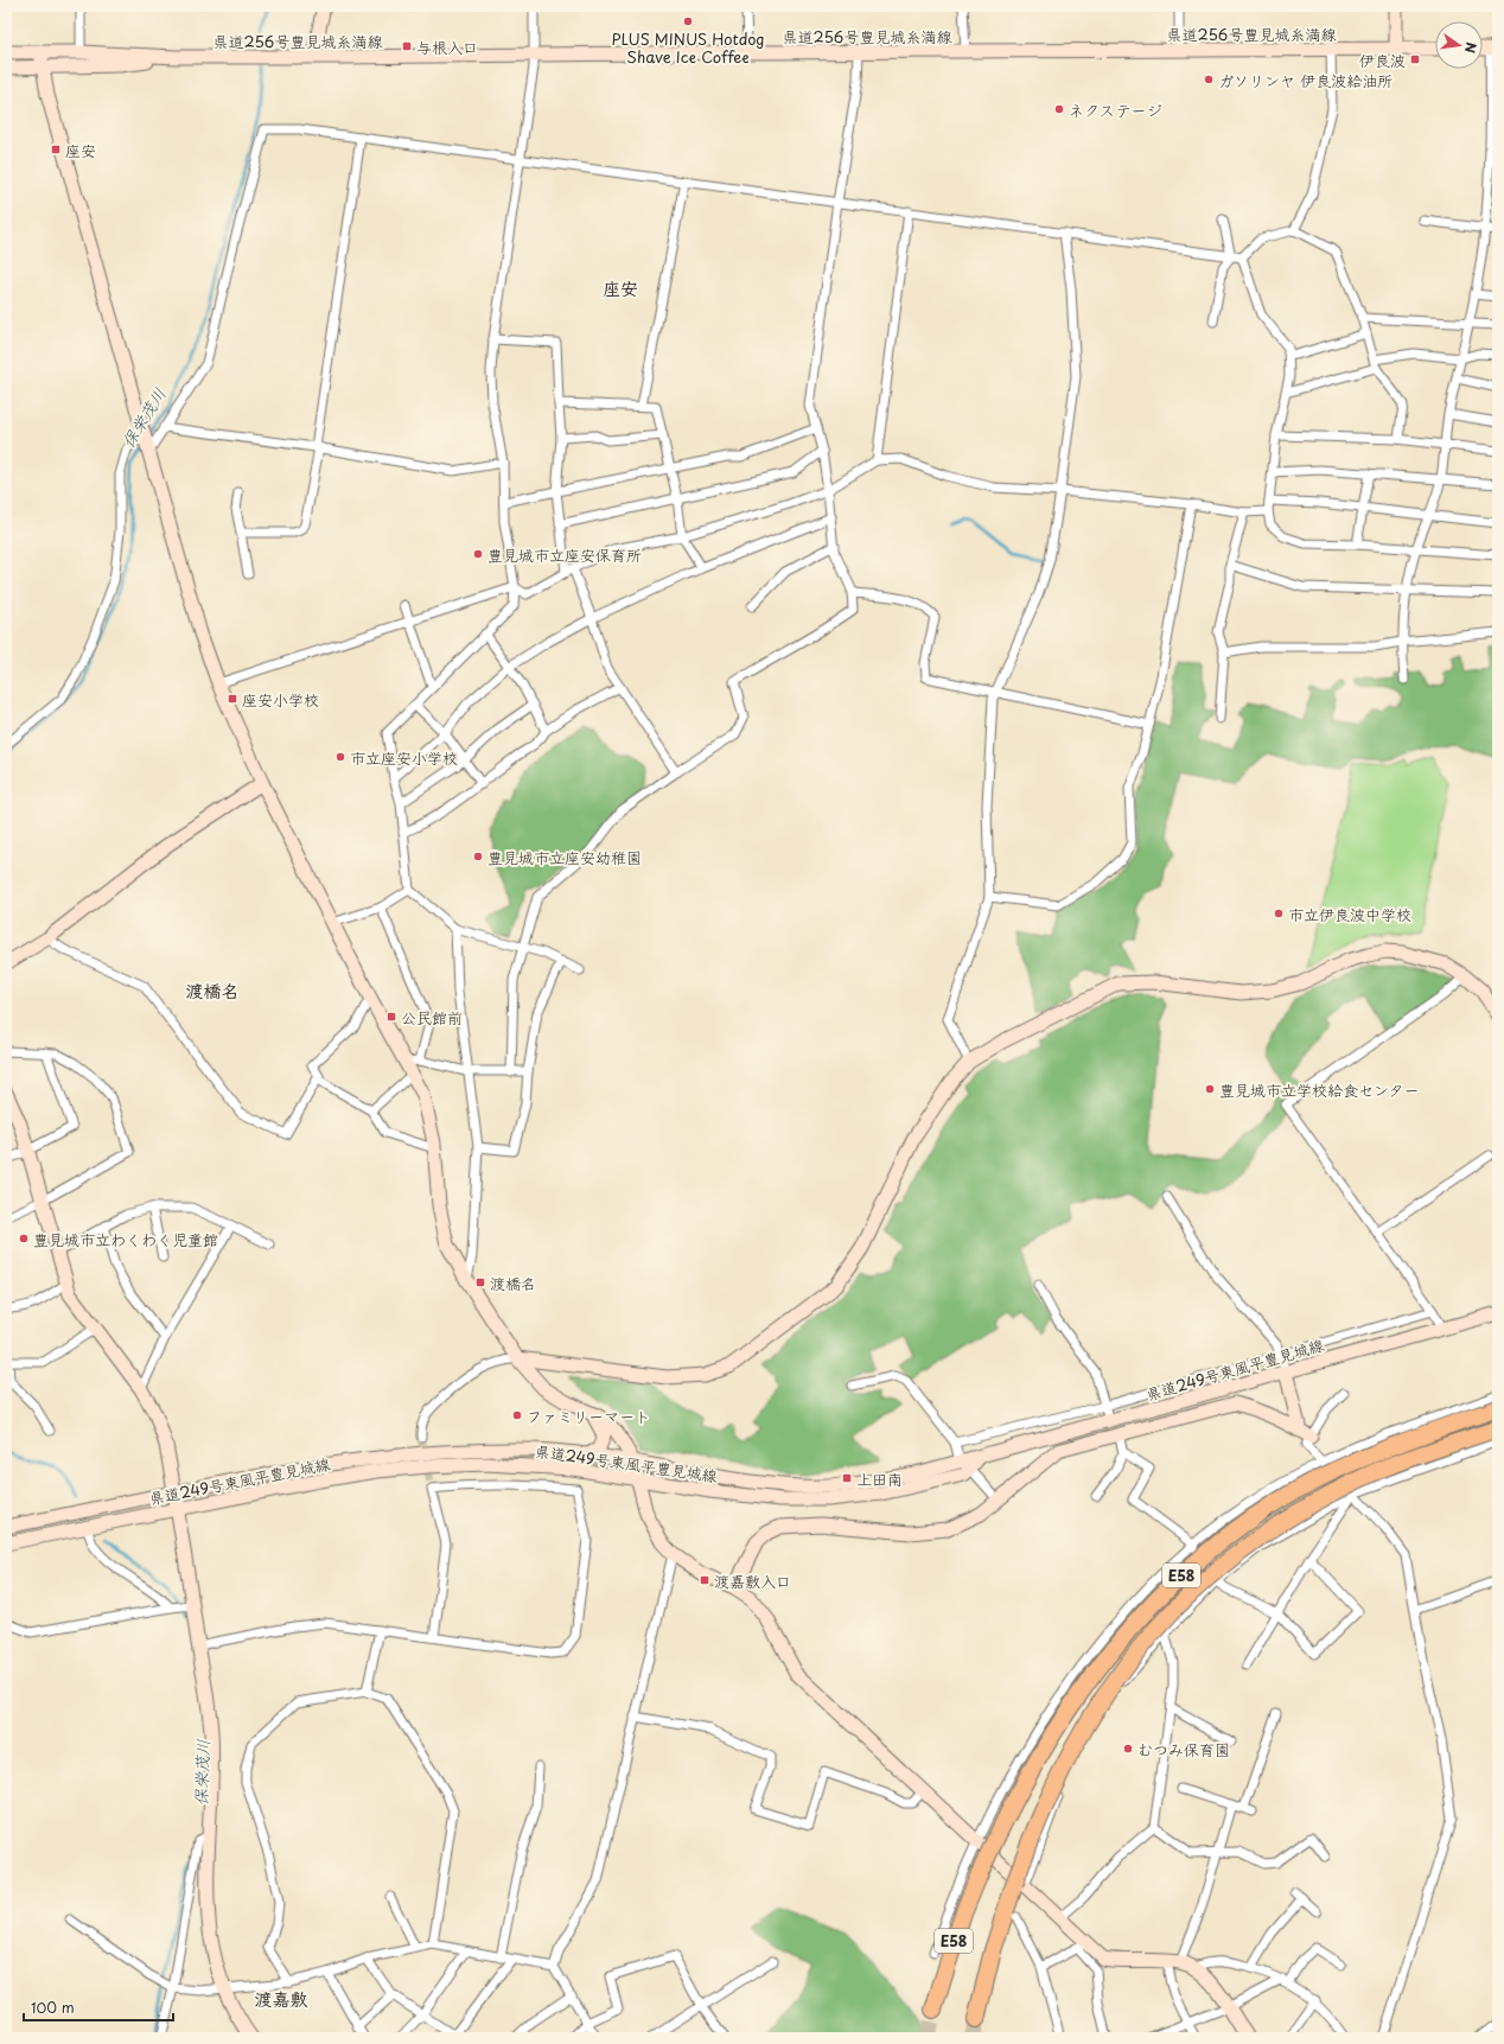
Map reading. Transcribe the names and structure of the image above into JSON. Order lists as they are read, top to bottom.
{
  "streets": {
    "highway": ["E58"],
    "street": ["県道256号豊見城糸満線", "県道249号東風平豊見城線"]
  },
  "districts": ["座安", "渡橋名", "渡嘉敷"],
  "water": ["保栄茂川"],
  "places": {
    "other": [
      "PLUS MINUS Hotdog Shave Ice Coffee",
      "ガソリンヤ 伊良波給油所",
      "ネクステージ",
      "豊見城市立座安保育所",
      "市立座安小学校",
      "豊見城市立座安幼稚園",
      "市立伊良波中学校",
      "豊見城市立学校給食センター",
      "豊見城市立わくわく児童館",
      "ファミリーマート",
      "むつみ保育園"
    ],
    "transit": [
      "与根入口",
      "伊良波",
      "座安",
      "座安小学校",
      "公民館前",
      "渡橋名",
      "上田南",
      "渡嘉敷入口"
    ]
  },
  "scale_bar": "100 m",
  "north": "right"
}
